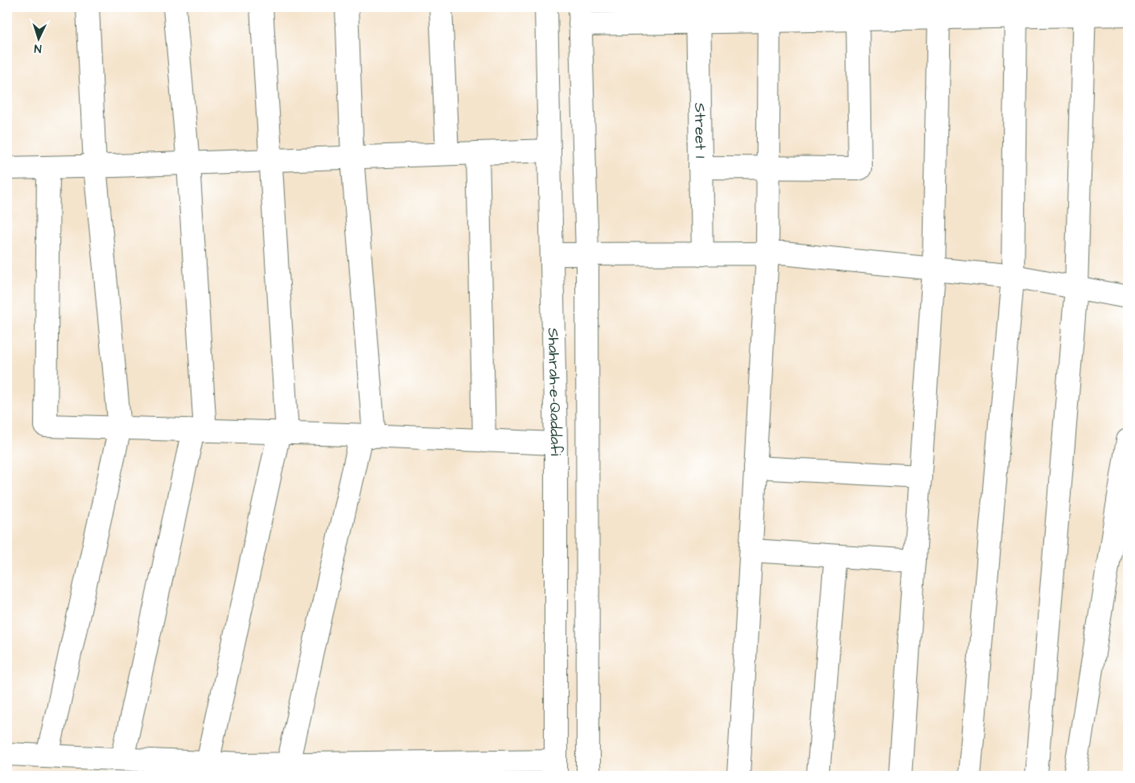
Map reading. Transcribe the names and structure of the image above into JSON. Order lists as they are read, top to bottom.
{
  "streets": {
    "street": ["Street 1", "Shahrah-e-Qaddafi"]
  },
  "north": "bottom"
}
